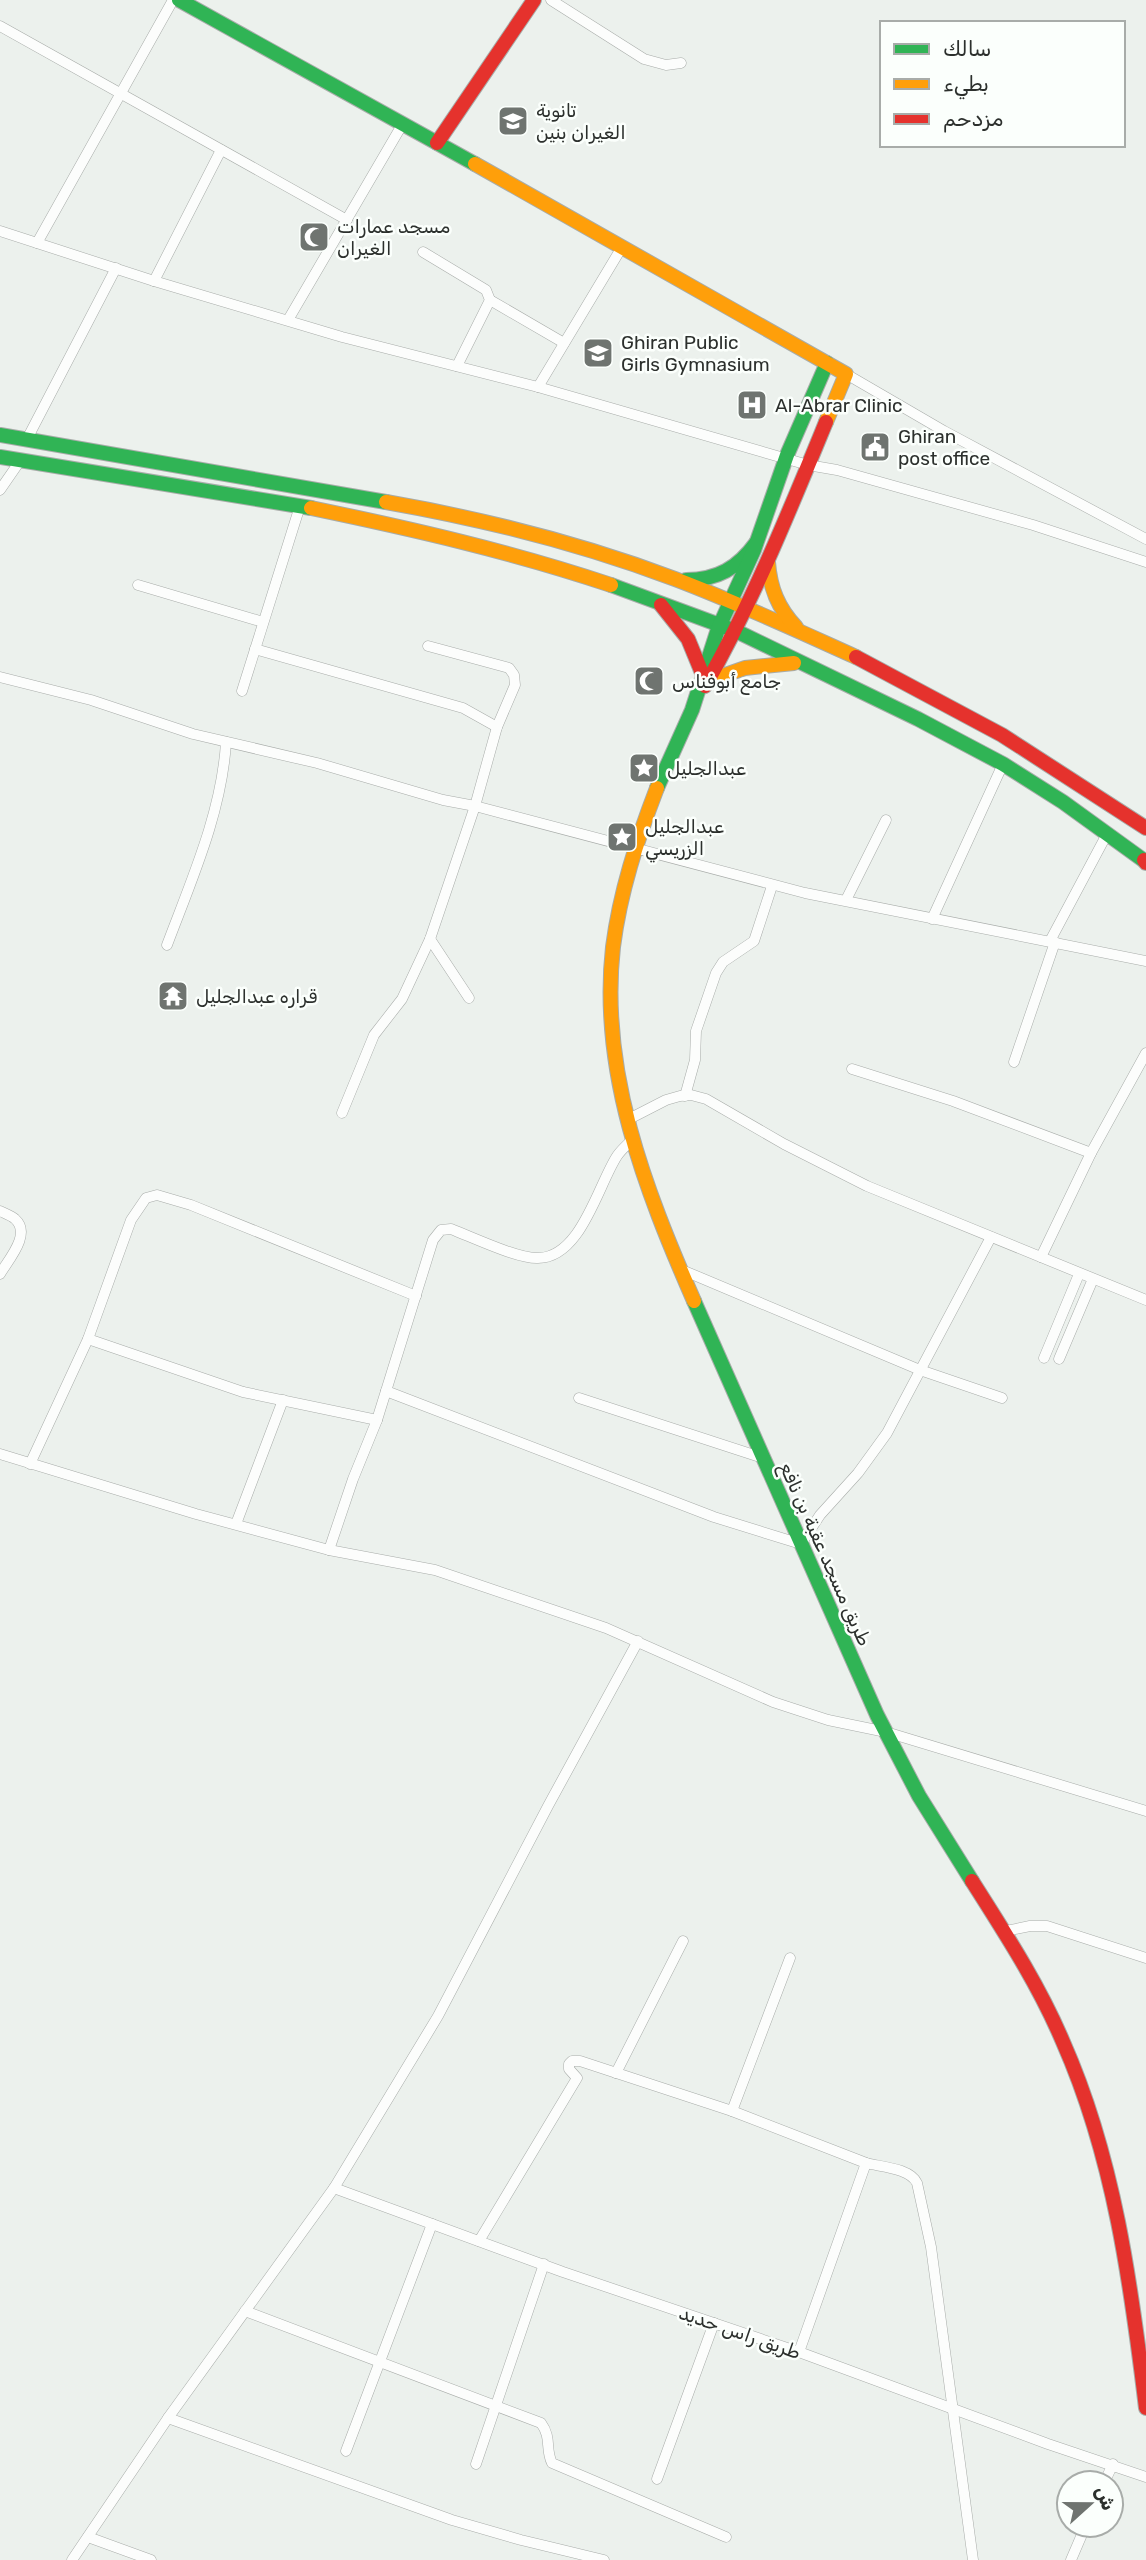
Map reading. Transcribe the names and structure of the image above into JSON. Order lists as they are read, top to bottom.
{
  "streets": {
    "street": ["طريق مسجد عقبة بن نافع", "طريق راس حديد"]
  },
  "places": {
    "school or university": ["تانوية الغيران بنين", "Ghiran Public Girls Gymnasium"],
    "mosque": ["مسجد عمارات الغيران", "جامع أبوفناس"],
    "hospital": ["Al-Abrar Clinic"],
    "public building": ["Ghiran post office"],
    "place": ["عبدالجليل", "عبدالجليل الزريسي"],
    "temple": ["قراره عبدالجليل"]
  },
  "legend": ["سالك", "بطيء", "مزدحم"],
  "north": "right"
}
